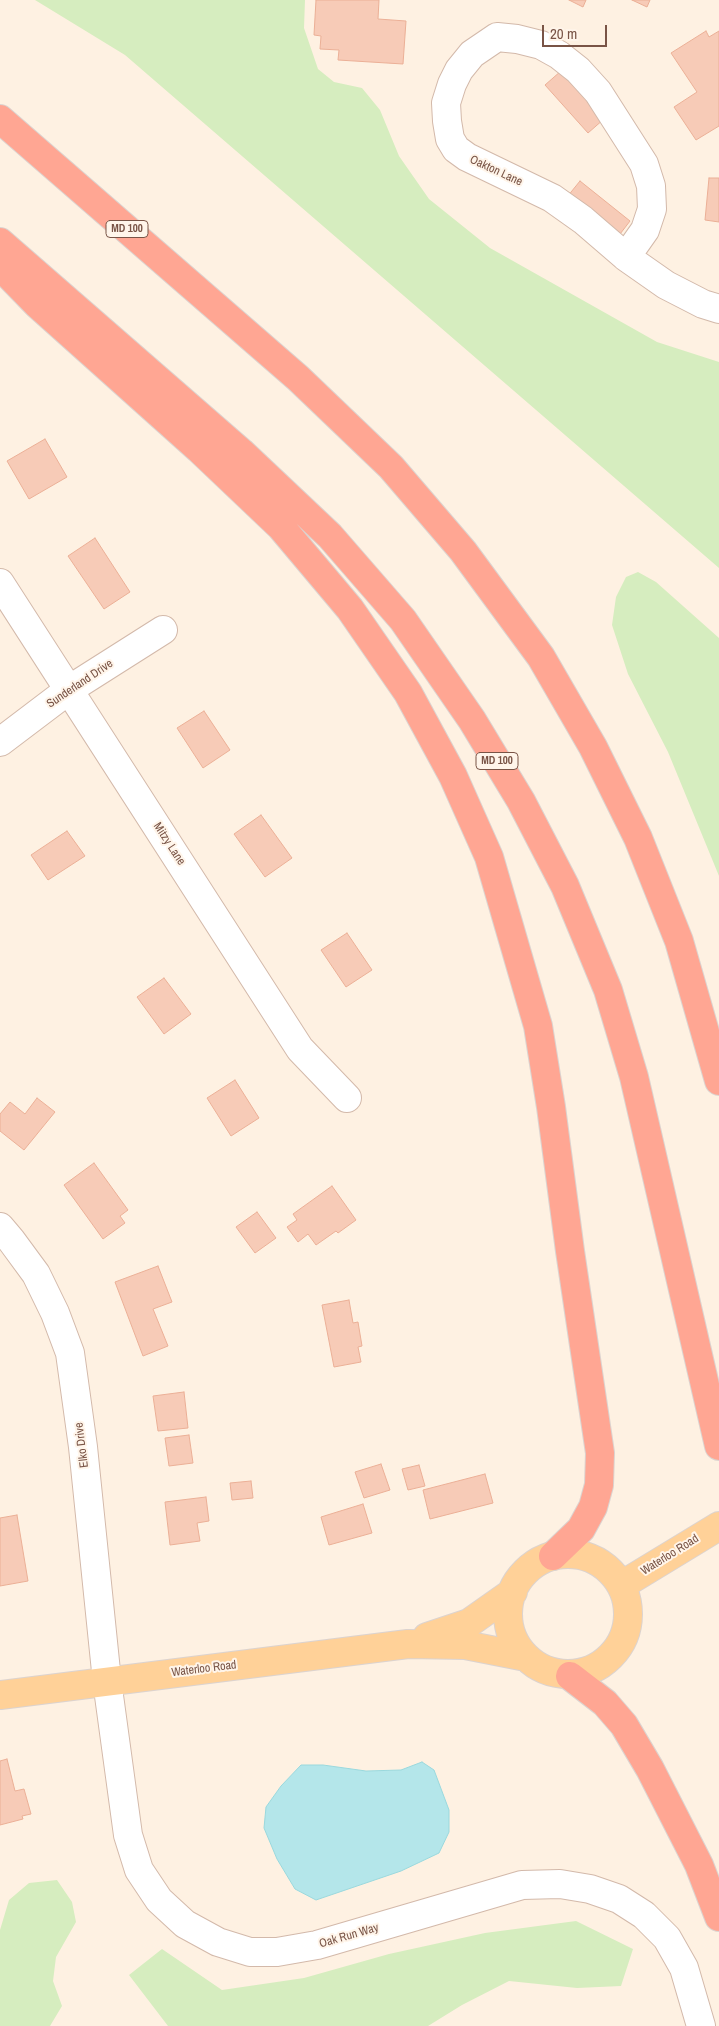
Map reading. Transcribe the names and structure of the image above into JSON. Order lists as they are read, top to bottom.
{
  "streets": {
    "highway": ["MD 100"],
    "main road": ["Waterloo Road"],
    "street": [
      "Oakton Lane",
      "Sunderland Drive",
      "Mitzy Lane",
      "Elko Drive",
      "Oak Run Way"
    ]
  },
  "crossings": [
    ["Sunderland Drive", "Mitzy Lane"],
    ["Elko Drive", "Waterloo Road"],
    ["Elko Drive", "Oak Run Way"],
    ["Waterloo Road", "Oak Run Way"]
  ],
  "scale_bar": "20 m"
}
